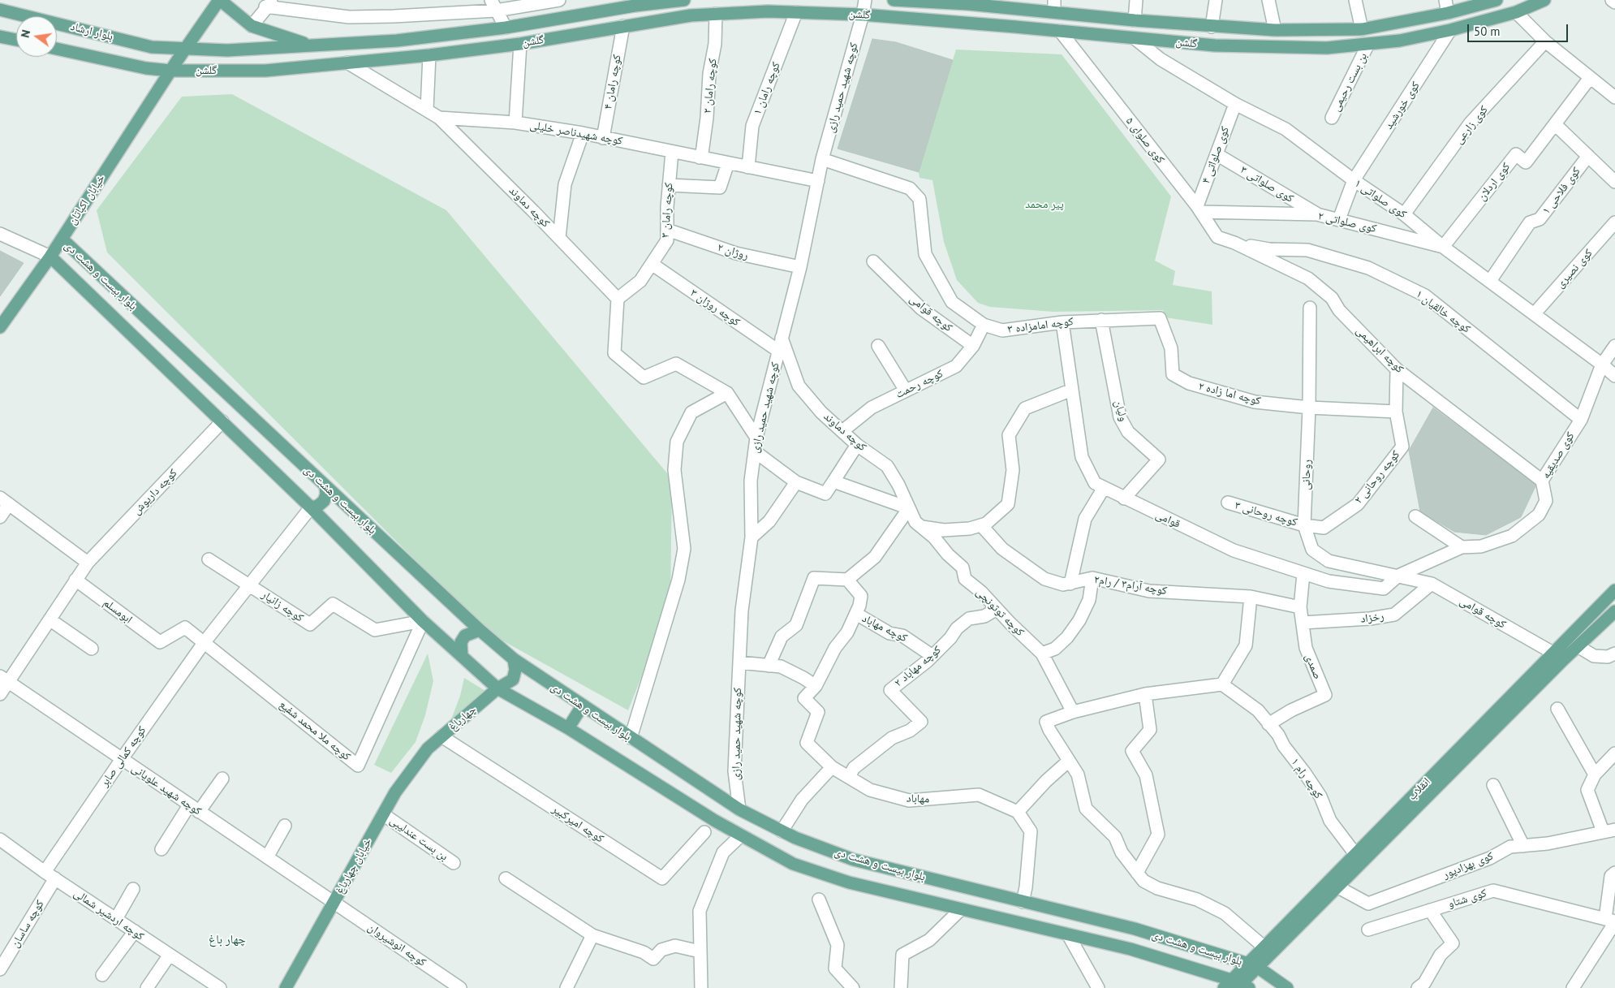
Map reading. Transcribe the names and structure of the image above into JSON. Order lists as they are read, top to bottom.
{
  "streets": {
    "main road": [
      "گلشن",
      "بلوار ارشاد",
      "خیابان اکباتان",
      "بلوار بیست و هشت دی",
      "چهارباغ",
      "انقلاب",
      "خیابان چهارباغ"
    ],
    "street": [
      "کوچه رامان ۴",
      "بن بست رحیمی",
      "کوچه رامان ۲",
      "کوچه شهید حمید رازی",
      "کوچه رامان ۱",
      "کوی خورشید",
      "کوی زارعی",
      "کوچه شهیدناصر خلیلی",
      "کوی صلوای ۵",
      "کوی صلواتی ۴",
      "کوی اردلان",
      "کوی صلواتی ۳",
      "کوی فلاحی ۱",
      "کوی صلواتی ۱",
      "کوچه دماوند",
      "کوچه رامان ۳",
      "کوی صلواتی ۲",
      "روژان ۲",
      "کوی نصیری",
      "کوچه روژان ۳",
      "کوچه خالقیان ۱",
      "کوچه قوامی",
      "کوچه امامزاده ۳",
      "کوچه ابراهیمی",
      "کوچه رحمت",
      "کوچه اما زاده ۲",
      "ولیان",
      "کوی صدیقیه",
      "روحانی",
      "کوچه روحانی ۲",
      "کوچه داریوش",
      "کوچه روحانی ۳",
      "قوامی",
      "کوچه آرام۳ / رام۲",
      "کوچه زانیار",
      "ابومسلم",
      "کوچه توتونچی",
      "رخزاد",
      "کوچه مهاباد",
      "کوچه مهاباد ۲",
      "صمدی",
      "کوچه ملا محمد شفیع",
      "کوچه کمالی صابر",
      "کوچه رام ۱",
      "کوچه شهید علویانی",
      "مهاباد",
      "کوچه امیرکبیر",
      "بن بست عندلیبی",
      "کوی بهزادپور",
      "کوی شتاو",
      "کوچه اردشیر شمالی",
      "کوچه ساسان",
      "کوچه انوشیروان"
    ]
  },
  "crossings": [
    ["گلشن", "بلوار ارشاد"],
    ["گلشن", "کوچه رامان ۴"],
    ["گلشن", "بن بست رحیمی"],
    ["گلشن", "کوچه رامان ۲"],
    ["گلشن", "کوچه شهید حمید رازی"],
    ["گلشن", "کوچه رامان ۱"],
    ["گلشن", "کوی خورشید"],
    ["گلشن", "کوی صلوای ۵"],
    ["گلشن", "کوی صلواتی ۱"],
    ["گلشن", "خیابان اکباتان"],
    ["بلوار ارشاد", "خیابان اکباتان"],
    ["کوچه رامان ۴", "کوچه شهیدناصر خلیلی"],
    ["کوچه رامان ۲", "کوچه شهیدناصر خلیلی"],
    ["کوچه شهید حمید رازی", "کوچه شهیدناصر خلیلی"],
    ["کوچه شهید حمید رازی", "کوچه دماوند"],
    ["کوچه شهید حمید رازی", "روژان ۲"],
    ["کوچه شهید حمید رازی", "بلوار بیست و هشت دی"],
    ["کوچه شهید حمید رازی", "کوچه روژان ۳"],
    ["کوچه شهید حمید رازی", "کوچه امامزاده ۳"],
    ["کوچه رامان ۱", "کوچه شهیدناصر خلیلی"],
    ["کوی خورشید", "کوی صلواتی ۱"],
    ["کوی خورشید", "کوی صلواتی ۲"],
    ["کوی زارعی", "کوی صلواتی ۱"],
    ["کوچه شهیدناصر خلیلی", "کوچه دماوند"],
    ["کوچه شهیدناصر خلیلی", "کوچه رامان ۳"],
    ["کوی صلوای ۵", "کوی صلواتی ۴"],
    ["کوی صلوای ۵", "کوی صلواتی ۲"],
    ["کوی صلوای ۵", "کوچه خالقیان ۱"],
    ["کوی صلوای ۵", "کوچه ابراهیمی"],
    ["کوی صلواتی ۴", "کوی صلواتی ۳"],
    ["کوی صلواتی ۴", "کوی صلواتی ۱"],
    ["کوی صلواتی ۴", "کوی صلواتی ۲"],
    ["کوی اردلان", "کوی صلواتی ۱"],
    ["کوی اردلان", "کوی صلواتی ۲"],
    ["کوی صلواتی ۳", "کوی صلواتی ۲"],
    ["کوی فلاحی ۱", "کوی صلواتی ۱"],
    ["کوی صلواتی ۱", "کوی صلواتی ۲"],
    ["کوی صلواتی ۱", "کوی نصیری"],
    ["کوی صلواتی ۱", "کوی صدیقیه"],
    ["خیابان اکباتان", "بلوار بیست و هشت دی"],
    ["کوچه دماوند", "کوچه رامان ۳"],
    ["کوچه دماوند", "کوچه رحمت"],
    ["کوچه دماوند", "کوچه توتونچی"],
    ["کوچه رامان ۳", "روژان ۲"],
    ["کوچه رامان ۳", "کوچه روژان ۳"],
    ["بلوار بیست و هشت دی", "کوچه داریوش"],
    ["بلوار بیست و هشت دی", "کوچه زانیار"],
    ["بلوار بیست و هشت دی", "چهارباغ"],
    ["بلوار بیست و هشت دی", "کوچه ملا محمد شفیع"],
    ["بلوار بیست و هشت دی", "کوچه کمالی صابر"],
    ["بلوار بیست و هشت دی", "انقلاب"],
    ["کوچه خالقیان ۱", "کوچه ابراهیمی"],
    ["کوچه خالقیان ۱", "کوی صدیقیه"],
    ["کوچه قوامی", "کوچه رحمت"],
    ["کوچه قوامی", "کوی صدیقیه"],
    ["کوچه قوامی", "روحانی"],
    ["کوچه قوامی", "قوامی"],
    ["کوچه قوامی", "رخزاد"],
    ["کوچه قوامی", "انقلاب"],
    ["کوچه امامزاده ۳", "کوچه رحمت"],
    ["کوچه امامزاده ۳", "کوچه اما زاده ۲"],
    ["کوچه امامزاده ۳", "ولیان"],
    ["کوچه امامزاده ۳", "قوامی"],
    ["کوچه ابراهیمی", "کوی صدیقیه"],
    ["کوچه ابراهیمی", "کوچه روحانی ۲"],
    ["کوچه اما زاده ۲", "روحانی"],
    ["کوچه اما زاده ۲", "کوچه روحانی ۲"],
    ["ولیان", "قوامی"],
    ["کوی صدیقیه", "روحانی"],
    ["کوی صدیقیه", "قوامی"],
    ["روحانی", "کوچه روحانی ۲"],
    ["روحانی", "کوچه روحانی ۳"],
    ["روحانی", "قوامی"],
    ["کوچه روحانی ۲", "کوچه روحانی ۳"],
    ["کوچه داریوش", "ابومسلم"],
    ["کوچه داریوش", "کوچه شهید علویانی"],
    ["قوامی", "صمدی"],
    ["کوچه آرام۳ / رام۲", "صمدی"],
    ["کوچه زانیار", "کوچه ملا محمد شفیع"],
    ["کوچه زانیار", "کوچه کمالی صابر"],
    ["ابومسلم", "کوچه ملا محمد شفیع"],
    ["ابومسلم", "کوچه کمالی صابر"],
    ["کوچه توتونچی", "کوچه مهاباد ۲"],
    ["رخزاد", "صمدی"],
    ["کوچه مهاباد", "کوچه مهاباد ۲"],
    ["کوچه مهاباد ۲", "مهاباد"],
    ["صمدی", "کوچه رام ۱"],
    ["چهارباغ", "کوچه امیرکبیر"],
    ["چهارباغ", "خیابان چهارباغ"],
    ["کوچه ملا محمد شفیع", "کوچه کمالی صابر"],
    ["کوچه کمالی صابر", "کوچه شهید علویانی"],
    ["کوچه کمالی صابر", "کوچه اردشیر شمالی"],
    ["کوچه کمالی صابر", "کوچه ساسان"],
    ["کوچه رام ۱", "انقلاب"],
    ["انقلاب", "کوی بهزادپور"],
    ["کوچه شهید علویانی", "خیابان چهارباغ"],
    ["کوچه شهید علویانی", "کوچه انوشیروان"],
    ["بن بست عندلیبی", "خیابان چهارباغ"],
    ["خیابان چهارباغ", "کوچه انوشیروان"],
    ["کوچه اردشیر شمالی", "کوچه ساسان"]
  ],
  "districts": ["چهار باغ"],
  "parks": ["پیر محمد"],
  "scale_bar": "50 m",
  "north": "left"
}
